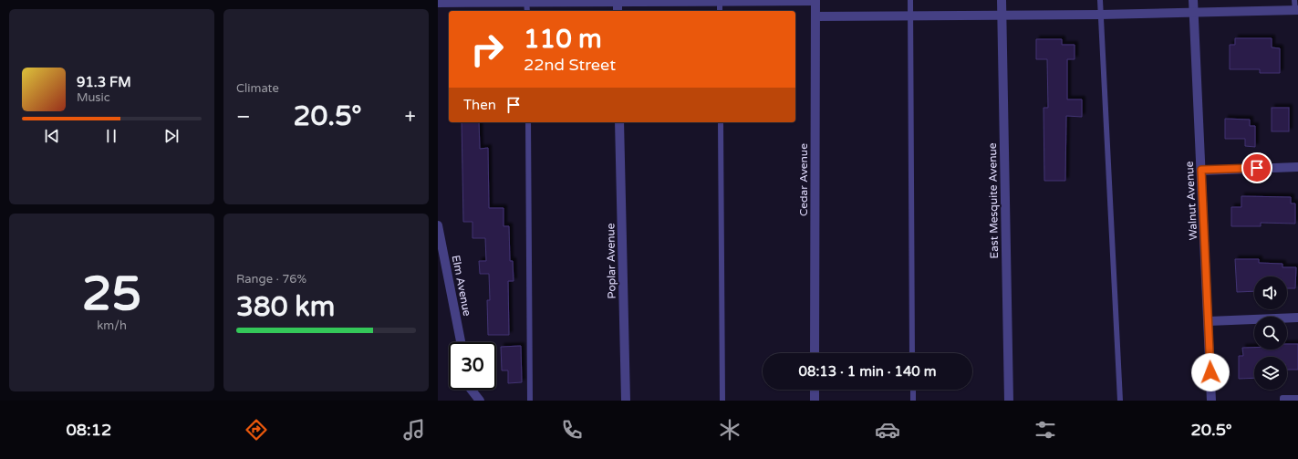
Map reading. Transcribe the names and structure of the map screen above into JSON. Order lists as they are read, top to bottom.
{
  "streets": {
    "street": [
      "Cedar Avenue",
      "East Mesquite Avenue",
      "Walnut Avenue",
      "Poplar Avenue",
      "Elm Avenue"
    ]
  },
  "page": {
    "tile": [
      "Climate",
      ["25", "km/h"],
      ["Range · 76%", "380 km"]
    ],
    "turn": ["110 m", "22nd Street"],
    "song": ["91.3 FM", "Music"],
    "then": "Then",
    "heat": ["−", "20.5°", "+"],
    "limit": "30",
    "trip": "08:13 · 1 min · 140 m",
    "tabs": ["08:12", "20.5°"]
  }
}
